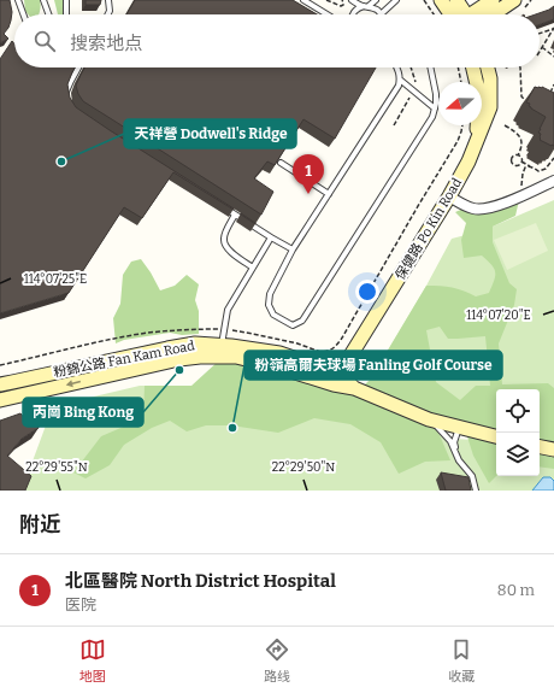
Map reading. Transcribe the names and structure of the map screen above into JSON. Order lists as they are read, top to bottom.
{
  "streets": {
    "main road": ["保健路 Po Kin Road", "粉錦公路 Fan Kam Road"]
  },
  "crossings": [
    ["保健路 Po Kin Road", "粉錦公路 Fan Kam Road"]
  ],
  "places": ["天祥營 Dodwell's Ridge", "丙崗 Bing Kong", "粉嶺高爾夫球場 Fanling Golf Course"],
  "north": "left",
  "page": {
    "search": "搜索地点",
    "pins": "1",
    "heading": "附近",
    "list": [
      {
        "mark": "1",
        "name": "北區醫院 North District Hospital",
        "note": "医院",
        "value": "80 m"
      }
    ],
    "nav": ["地图", "路线", "收藏"]
  },
  "coordinates": [
    "114°07'25\"E",
    "114°07'20\"E",
    "22°29'55\"N",
    "22°29'50\"N"
  ]
}
